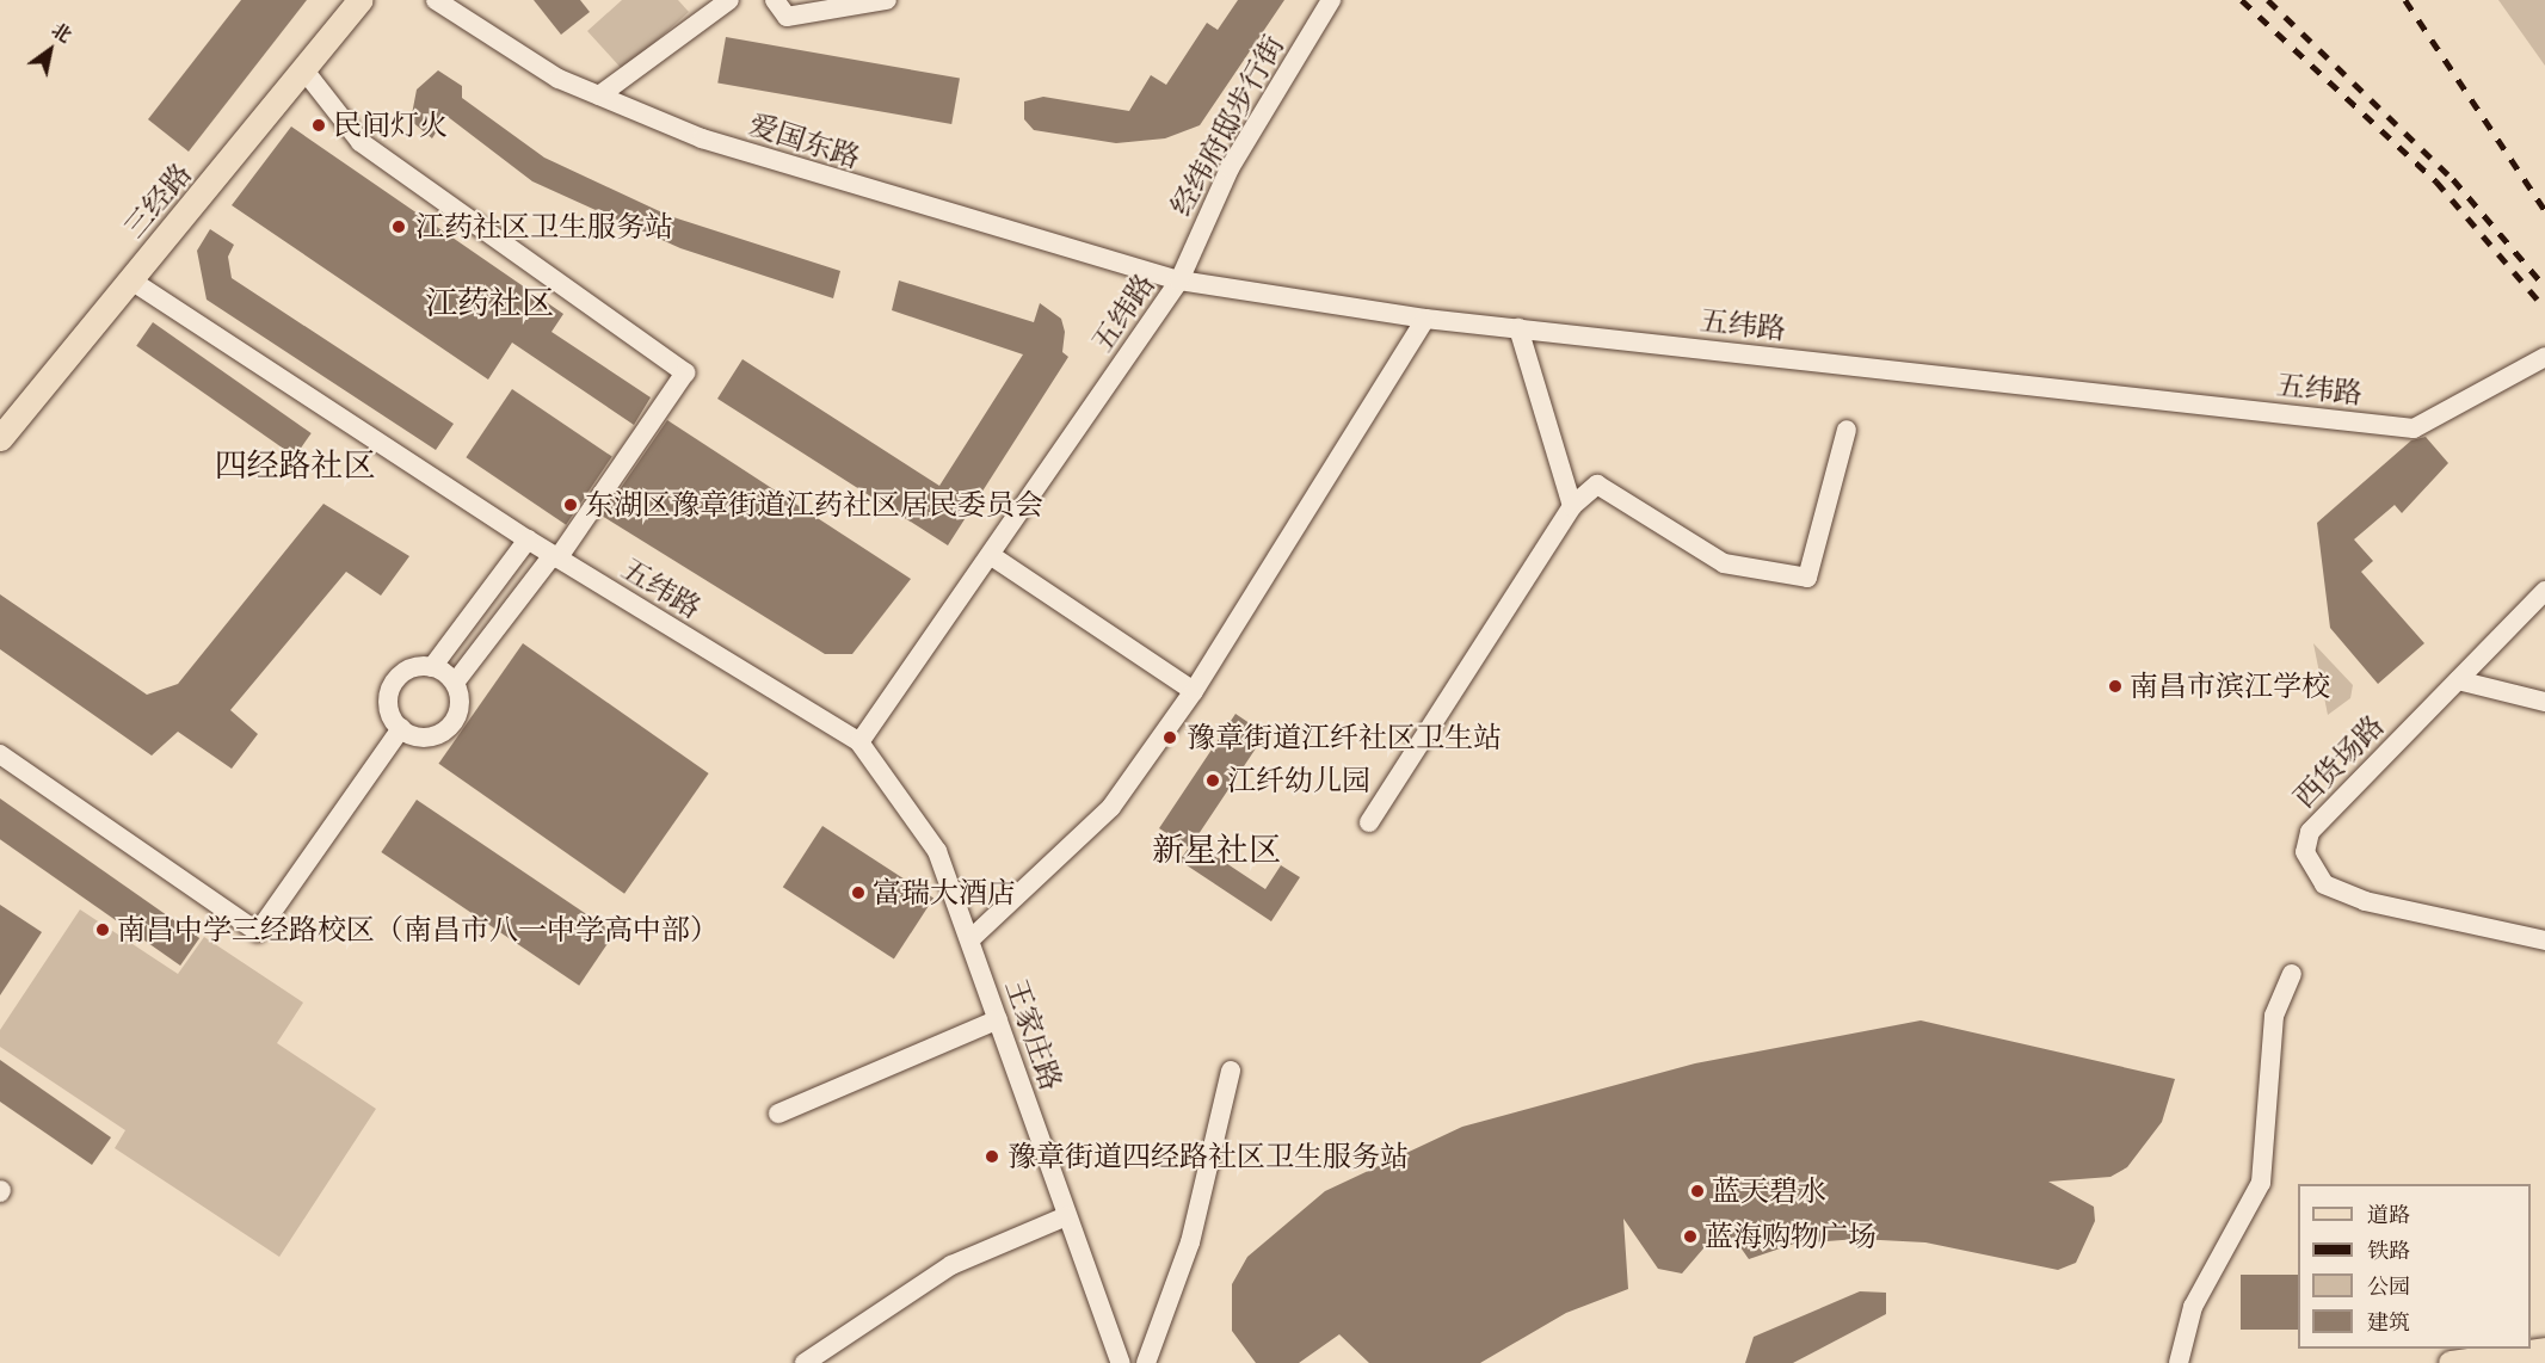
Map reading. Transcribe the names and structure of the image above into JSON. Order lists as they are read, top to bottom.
{
  "streets": {
    "main road": ["三经路"],
    "street": [
      "经纬府邸步行街",
      "爱国东路",
      "五纬路",
      "西货场路",
      "王家庄路"
    ]
  },
  "crossings": [
    ["经纬府邸步行街", "爱国东路"],
    ["经纬府邸步行街", "五纬路"],
    ["爱国东路", "五纬路"],
    ["三经路", "五纬路"],
    ["五纬路", "王家庄路"]
  ],
  "districts": ["江药社区", "四经路社区", "新星社区"],
  "places": [
    "民间灯火",
    "江药社区卫生服务站",
    "东湖区豫章街道江药社区居民委员会",
    "南昌市滨江学校",
    "豫章街道江纤社区卫生站",
    "江纤幼儿园",
    "富瑞大酒店",
    "南昌中学三经路校区（南昌市八一中学高中部）",
    "豫章街道四经路社区卫生服务站",
    "蓝天碧水",
    "蓝海购物广场"
  ],
  "legend": [
    "道路",
    "铁路",
    "公园",
    "建筑"
  ],
  "north": "top right"
}
